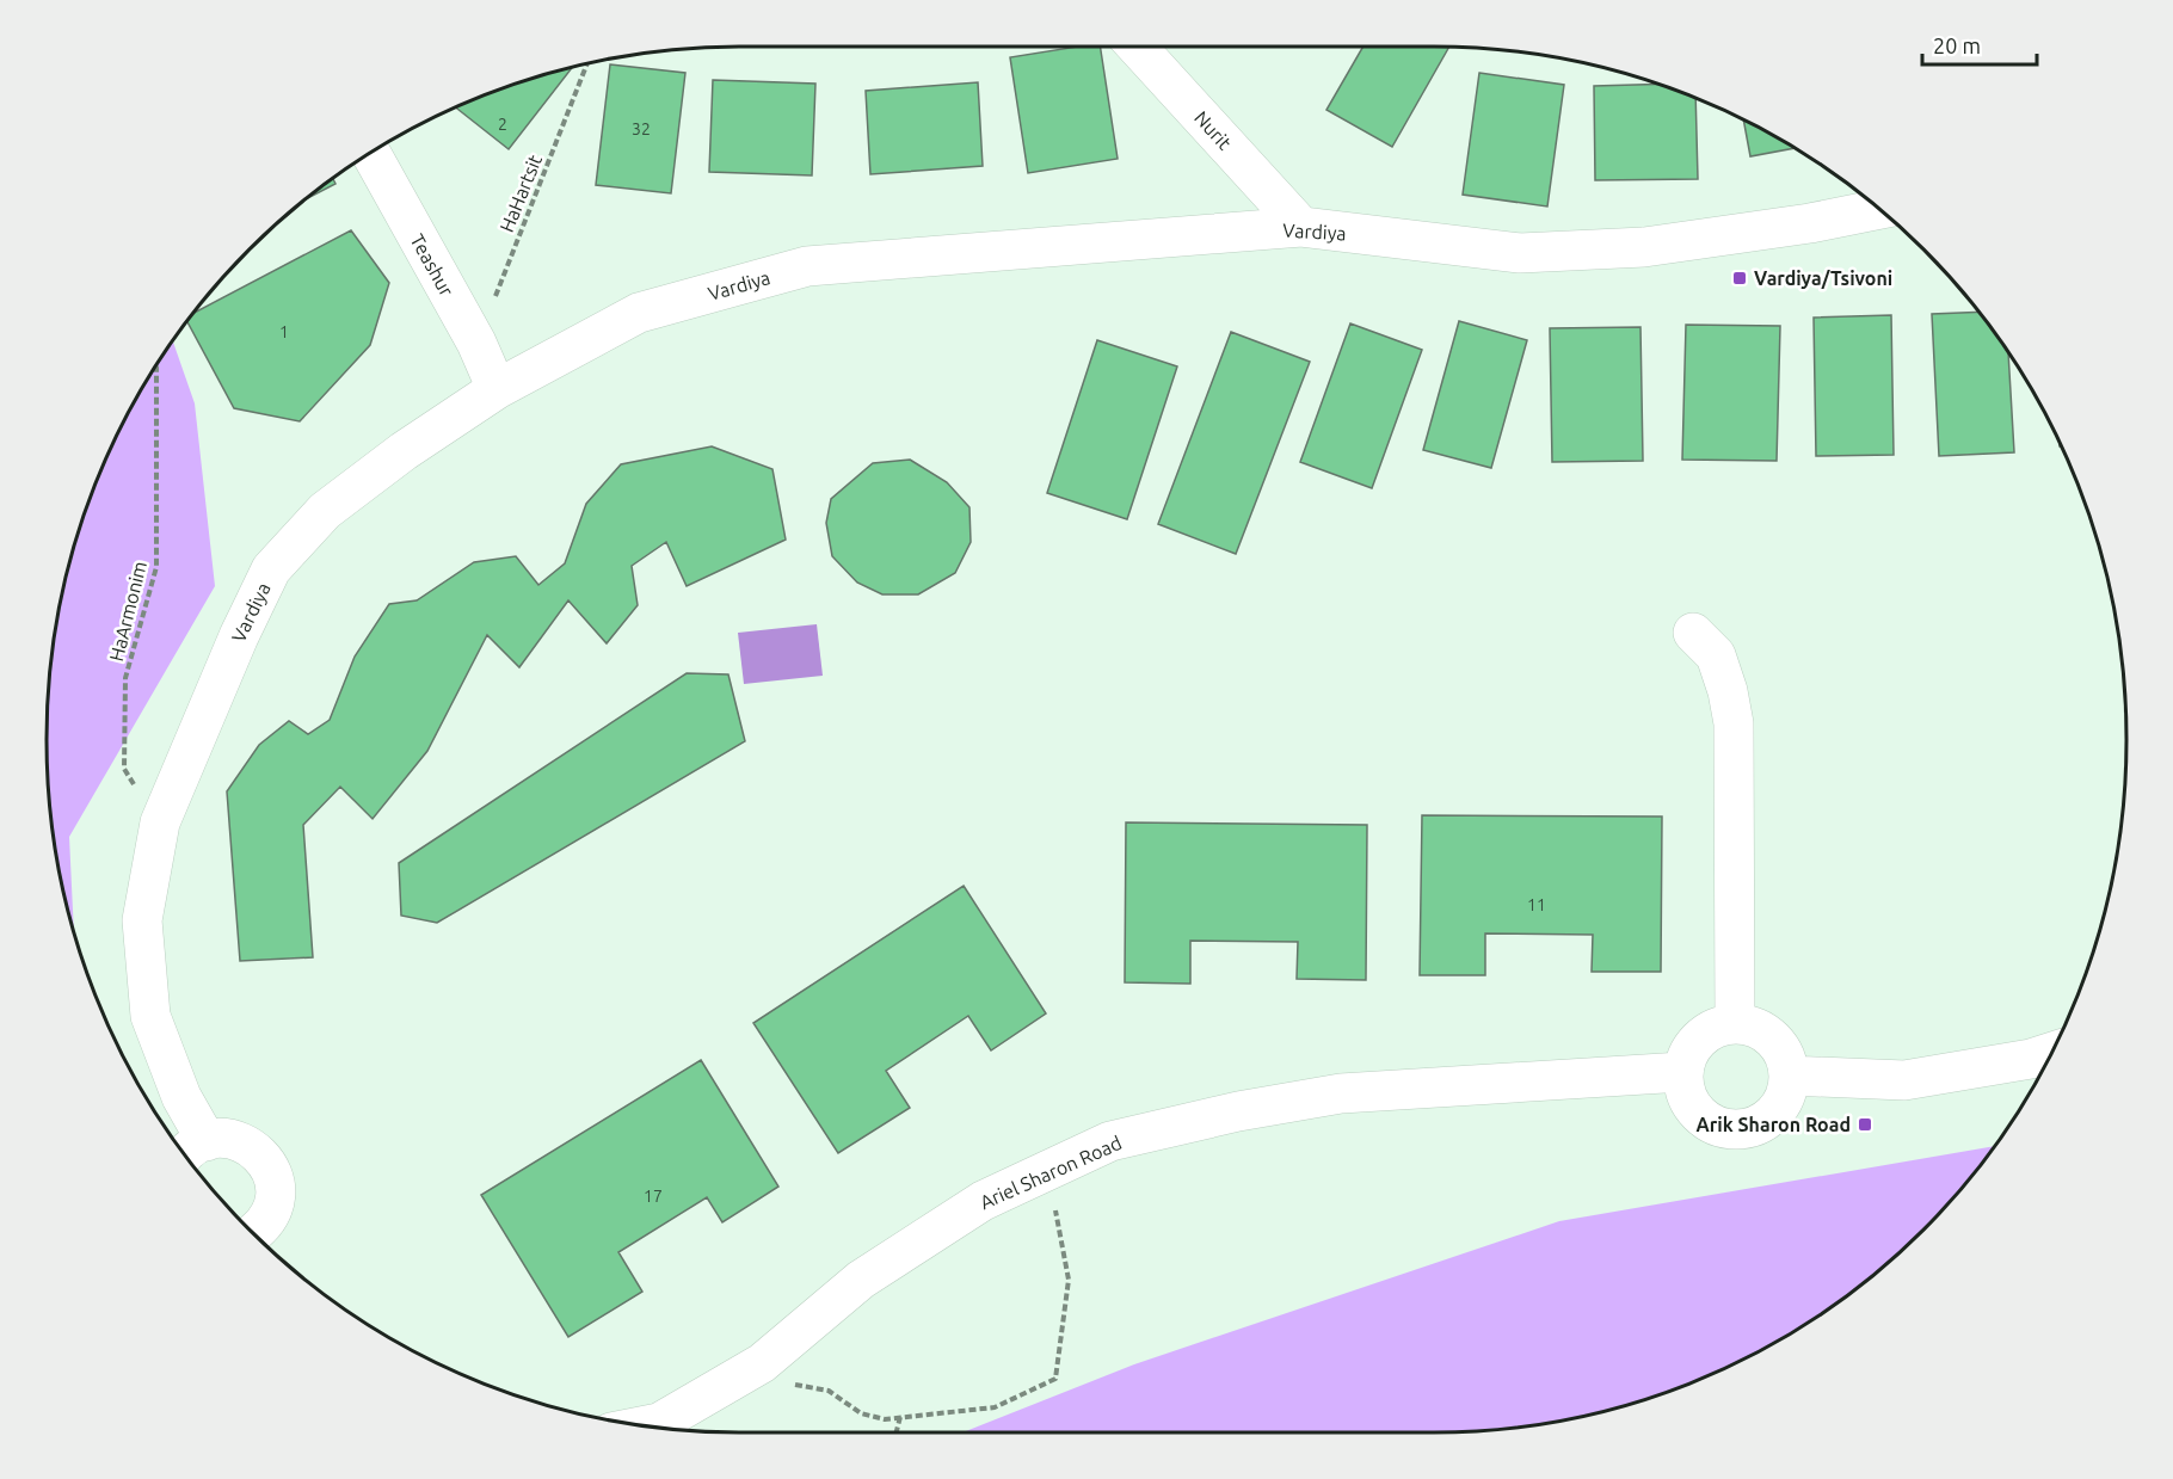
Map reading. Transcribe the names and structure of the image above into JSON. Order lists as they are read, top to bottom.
{
  "streets": {
    "street": [
      "Nurit",
      "Vardiya",
      "Teashur",
      "Ariel Sharon Road"
    ],
    "path": ["HaHartsit", "HaArmonim"]
  },
  "crossings": [
    ["Nurit", "Vardiya"],
    ["HaHartsit", "Teashur"],
    ["Vardiya", "Teashur"],
    ["Vardiya", "HaArmonim"]
  ],
  "places": {
    "transit": ["Vardiya/Tsivoni", "Arik Sharon Road"]
  },
  "house_numbers": [
    "2",
    "32",
    "1",
    "11",
    "17"
  ],
  "scale_bar": "20 m"
}
